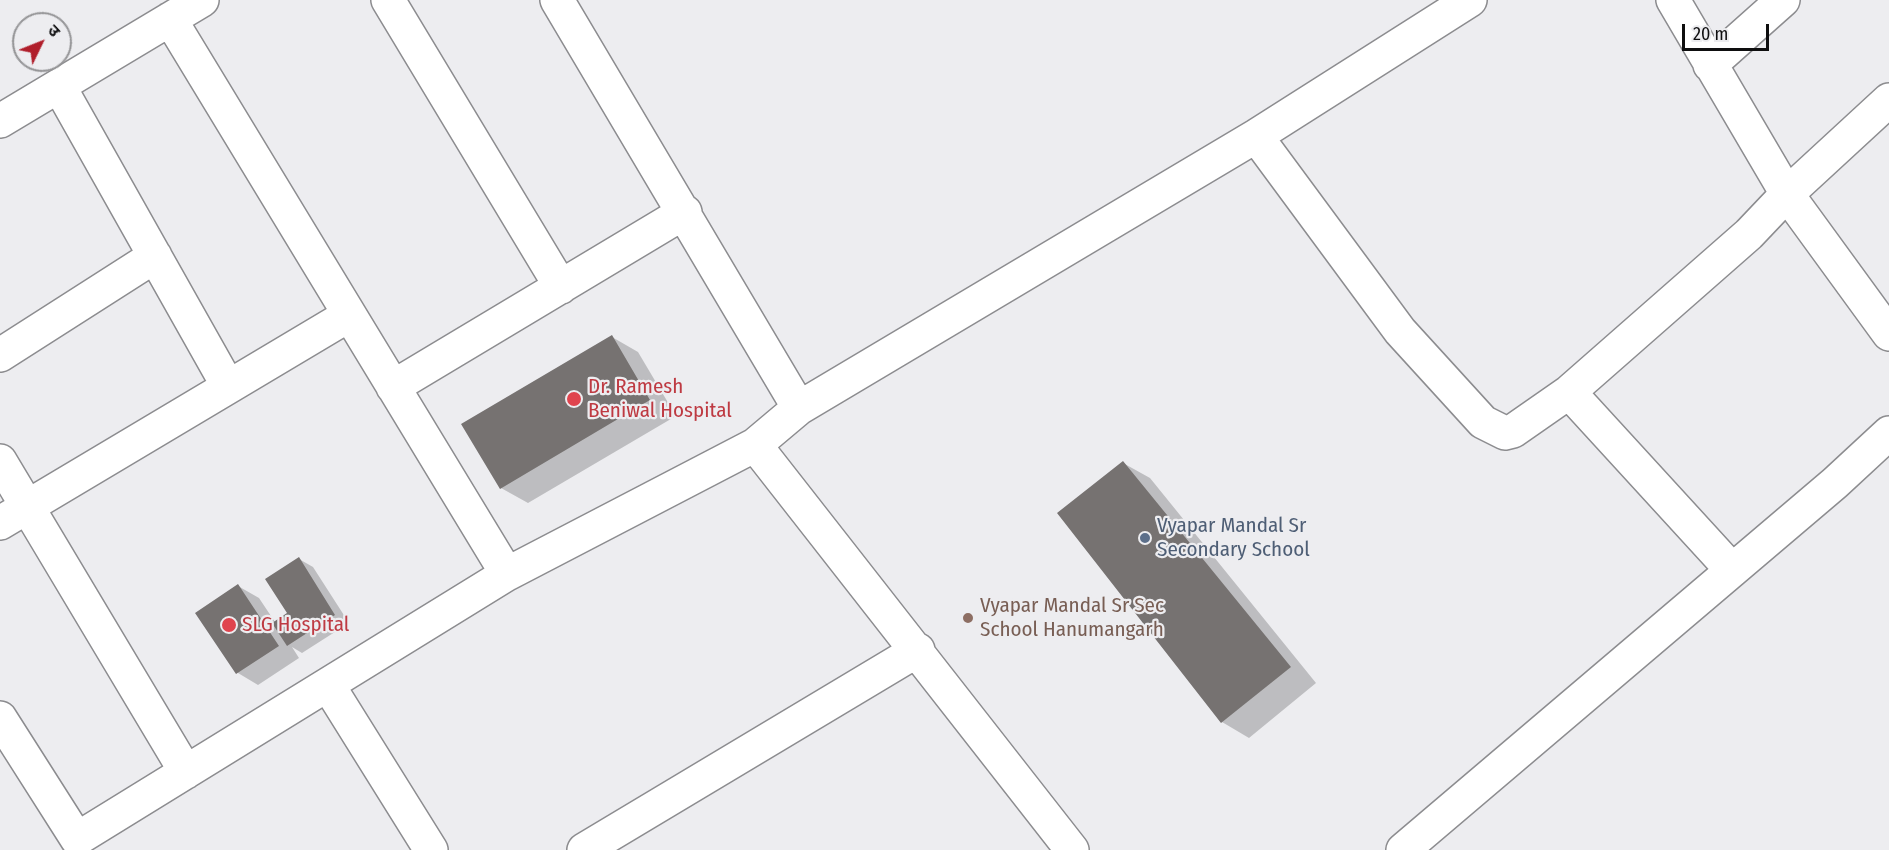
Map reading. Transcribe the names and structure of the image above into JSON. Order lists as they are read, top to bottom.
{
  "places": [
    "Dr. Ramesh Beniwal Hospital",
    "Vyapar Mandal Sr Secondary School",
    "Vyapar Mandal Sr Sec School Hanumangarh",
    "SLG Hospital"
  ],
  "scale_bar": "20 m",
  "north": "top right"
}
